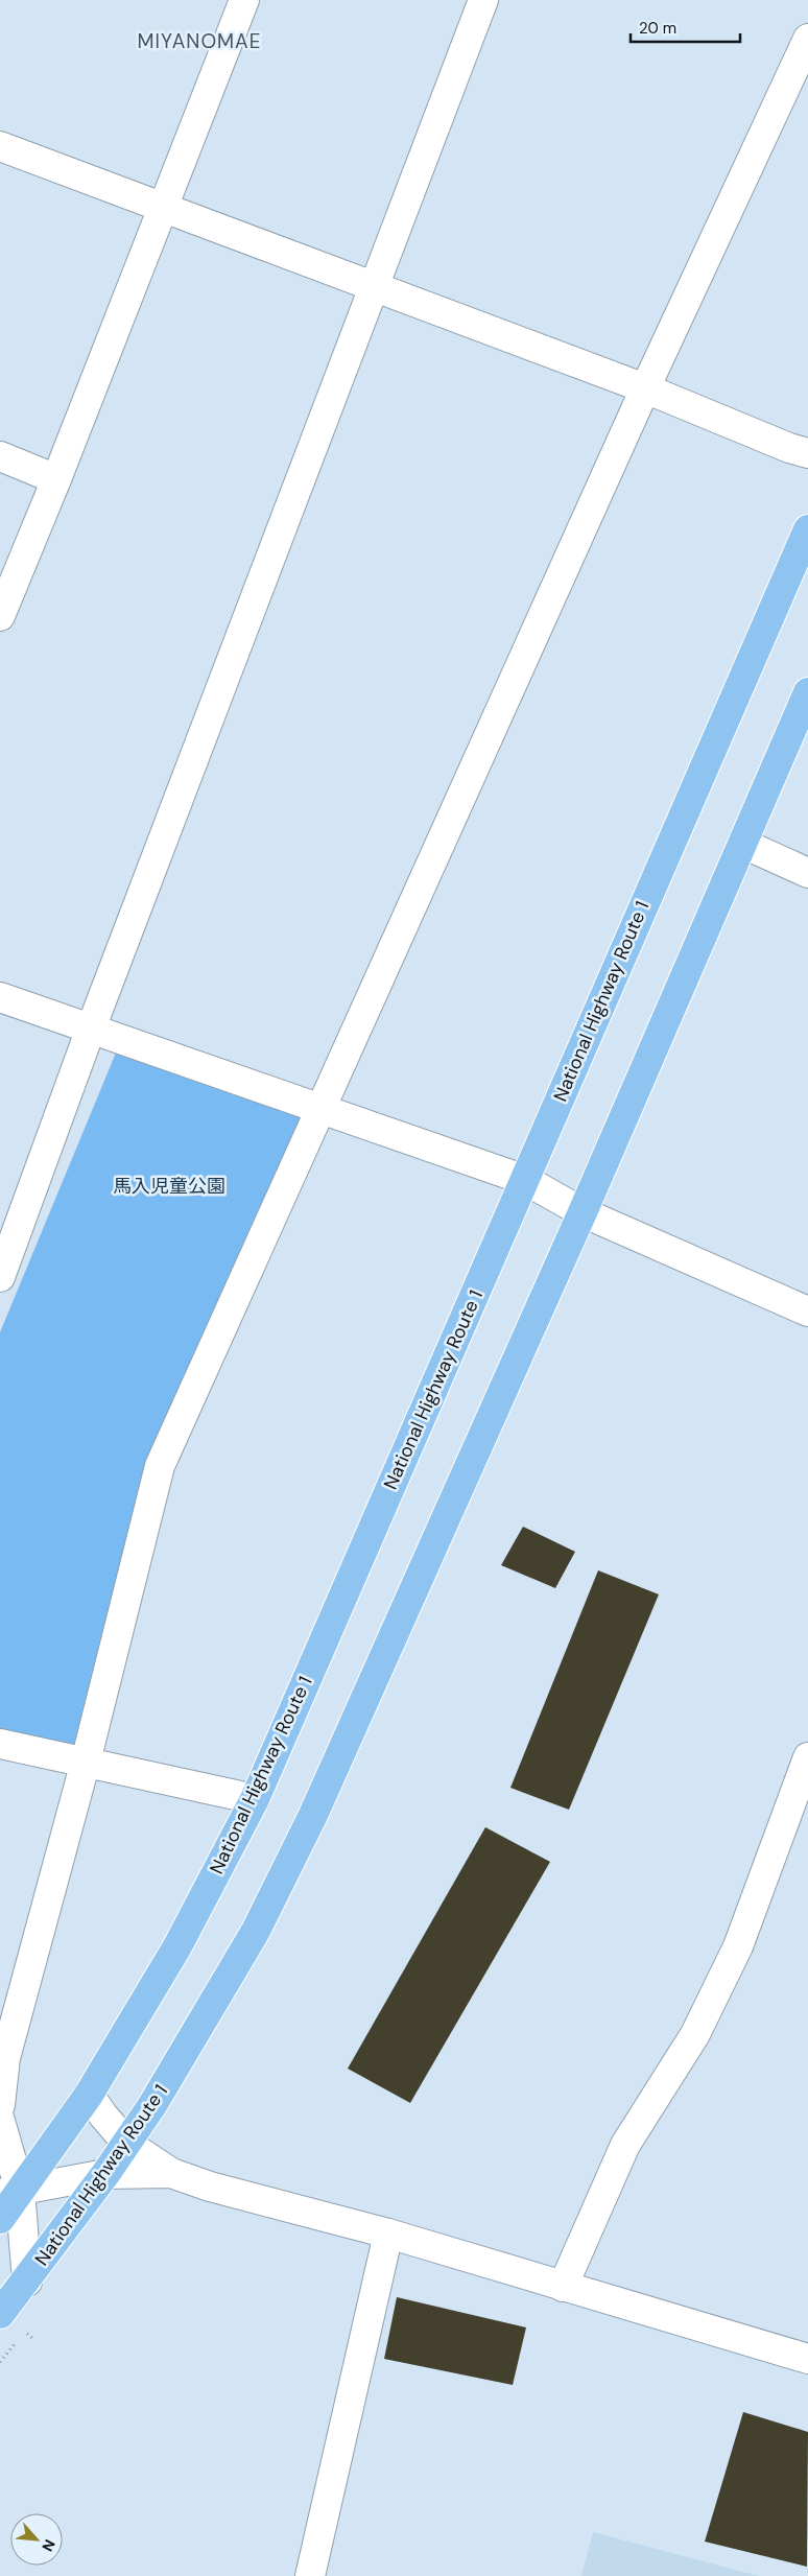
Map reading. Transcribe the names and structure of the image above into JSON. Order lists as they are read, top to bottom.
{
  "streets": {
    "highway": ["National Highway Route 1"]
  },
  "districts": ["MIYANOMAE"],
  "parks": ["馬入児童公園"],
  "scale_bar": "20 m",
  "north": "bottom right"
}
